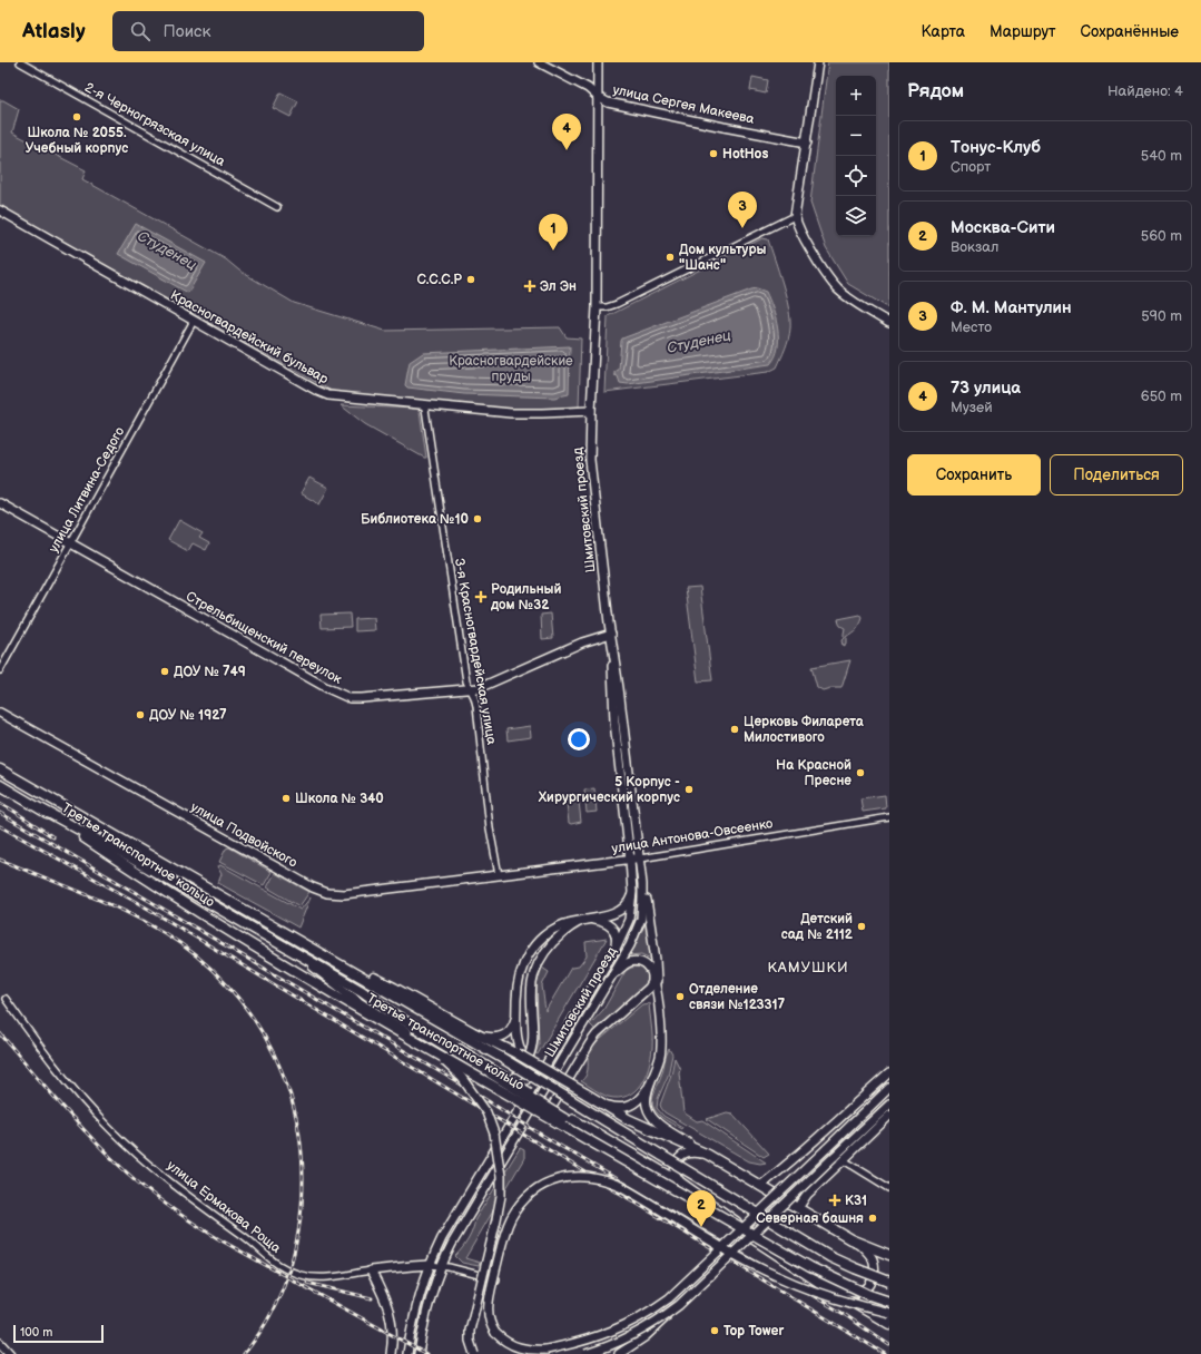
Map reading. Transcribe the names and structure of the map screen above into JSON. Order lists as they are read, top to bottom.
{
  "streets": {
    "main road": [
      "улица Сергея Макеева",
      "Красногвардейский бульвар",
      "Шмитовский проезд",
      "Стрельбищенский переулок",
      "улица Подвойского",
      "улица Антонова-Овсеенко",
      "Третье транспортное кольцо",
      "улица Ермакова Роща"
    ],
    "street": ["2-я Черногрязская улица", "улица Литвина-Седого", "3-я Красногвардейская улица"]
  },
  "crossings": [
    ["улица Сергея Макеева", "Шмитовский проезд"],
    ["Красногвардейский бульвар", "улица Литвина-Седого"],
    ["Красногвардейский бульвар", "Шмитовский проезд"],
    ["Красногвардейский бульвар", "3-я Красногвардейская улица"],
    ["улица Литвина-Седого", "Стрельбищенский переулок"],
    ["Шмитовский проезд", "Стрельбищенский переулок"],
    ["Шмитовский проезд", "улица Антонова-Овсеенко"],
    ["Шмитовский проезд", "улица Ермакова Роща"],
    ["Стрельбищенский переулок", "3-я Красногвардейская улица"],
    ["3-я Красногвардейская улица", "улица Подвойского"],
    ["3-я Красногвардейская улица", "улица Антонова-Овсеенко"],
    ["улица Подвойского", "улица Антонова-Овсеенко"]
  ],
  "districts": ["КАМУШКИ"],
  "water": ["Студенец"],
  "parks": ["Красногвардейские пруды"],
  "places": {
    "other": [
      "Школа № 2055. Учебный корпус",
      "HotHos",
      "Дом культуры \"Шанс\"",
      "С.С.С.Р",
      "Библиотека №10",
      "ДОУ № 749",
      "ДОУ № 1927",
      "Церковь Филарета Милостивого",
      "На Красной Пресне",
      "5 Корпус - Хирургический корпус",
      "Школа № 340",
      "Детский сад № 2112",
      "Отделение связи №123317",
      "Северная башня",
      "Top Tower"
    ],
    "health": ["Эл Эн", "Родильный дом №32", "К31"]
  },
  "scale_bar": "100 m",
  "page": {
    "header": "Atlasly",
    "search": "Поиск",
    "nav": ["Карта", "Маршрут", "Сохранённые"],
    "heading": ["Рядом", "Найдено: 4"],
    "map_buttons": ["+", "−"],
    "pins": [
      "4",
      "3",
      "1",
      "2"
    ],
    "list": [
      {
        "mark": "1",
        "name": "Тонус-Клуб",
        "note": "Спорт",
        "value": "540 m"
      },
      {
        "mark": "2",
        "name": "Москва-Сити",
        "note": "Вокзал",
        "value": "560 m"
      },
      {
        "mark": "3",
        "name": "Ф. М. Мантулин",
        "note": "Место",
        "value": "590 m"
      },
      {
        "mark": "4",
        "name": "73 улица",
        "note": "Музей",
        "value": "650 m"
      }
    ],
    "buttons": ["Сохранить", "Поделиться"],
    "scale": "100 m"
  }
}
